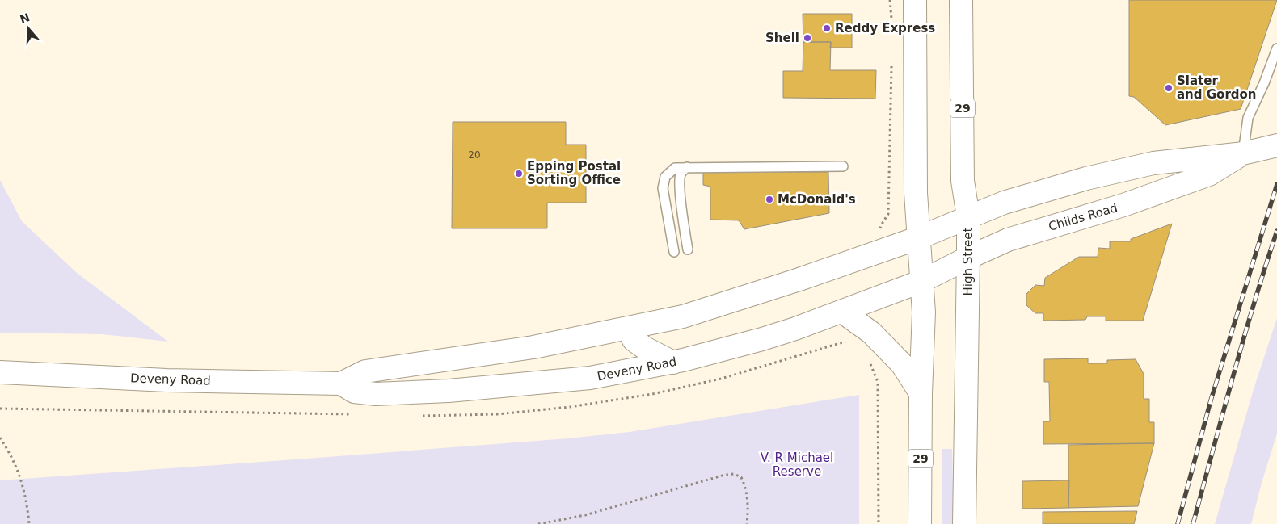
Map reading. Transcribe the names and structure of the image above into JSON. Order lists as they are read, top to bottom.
{
  "streets": {
    "main road": [
      "29",
      "Childs Road",
      "High Street",
      "Deveny Road"
    ]
  },
  "crossings": [
    ["29", "Childs Road"],
    ["29", "Deveny Road"],
    ["Childs Road", "High Street"],
    ["Childs Road", "Deveny Road"]
  ],
  "parks": ["V. R Michael Reserve"],
  "places": [
    "Reddy Express",
    "Shell",
    "Slater and Gordon",
    "Epping Postal Sorting Office",
    "McDonald's"
  ],
  "house_numbers": ["20"],
  "north": "top"
}
